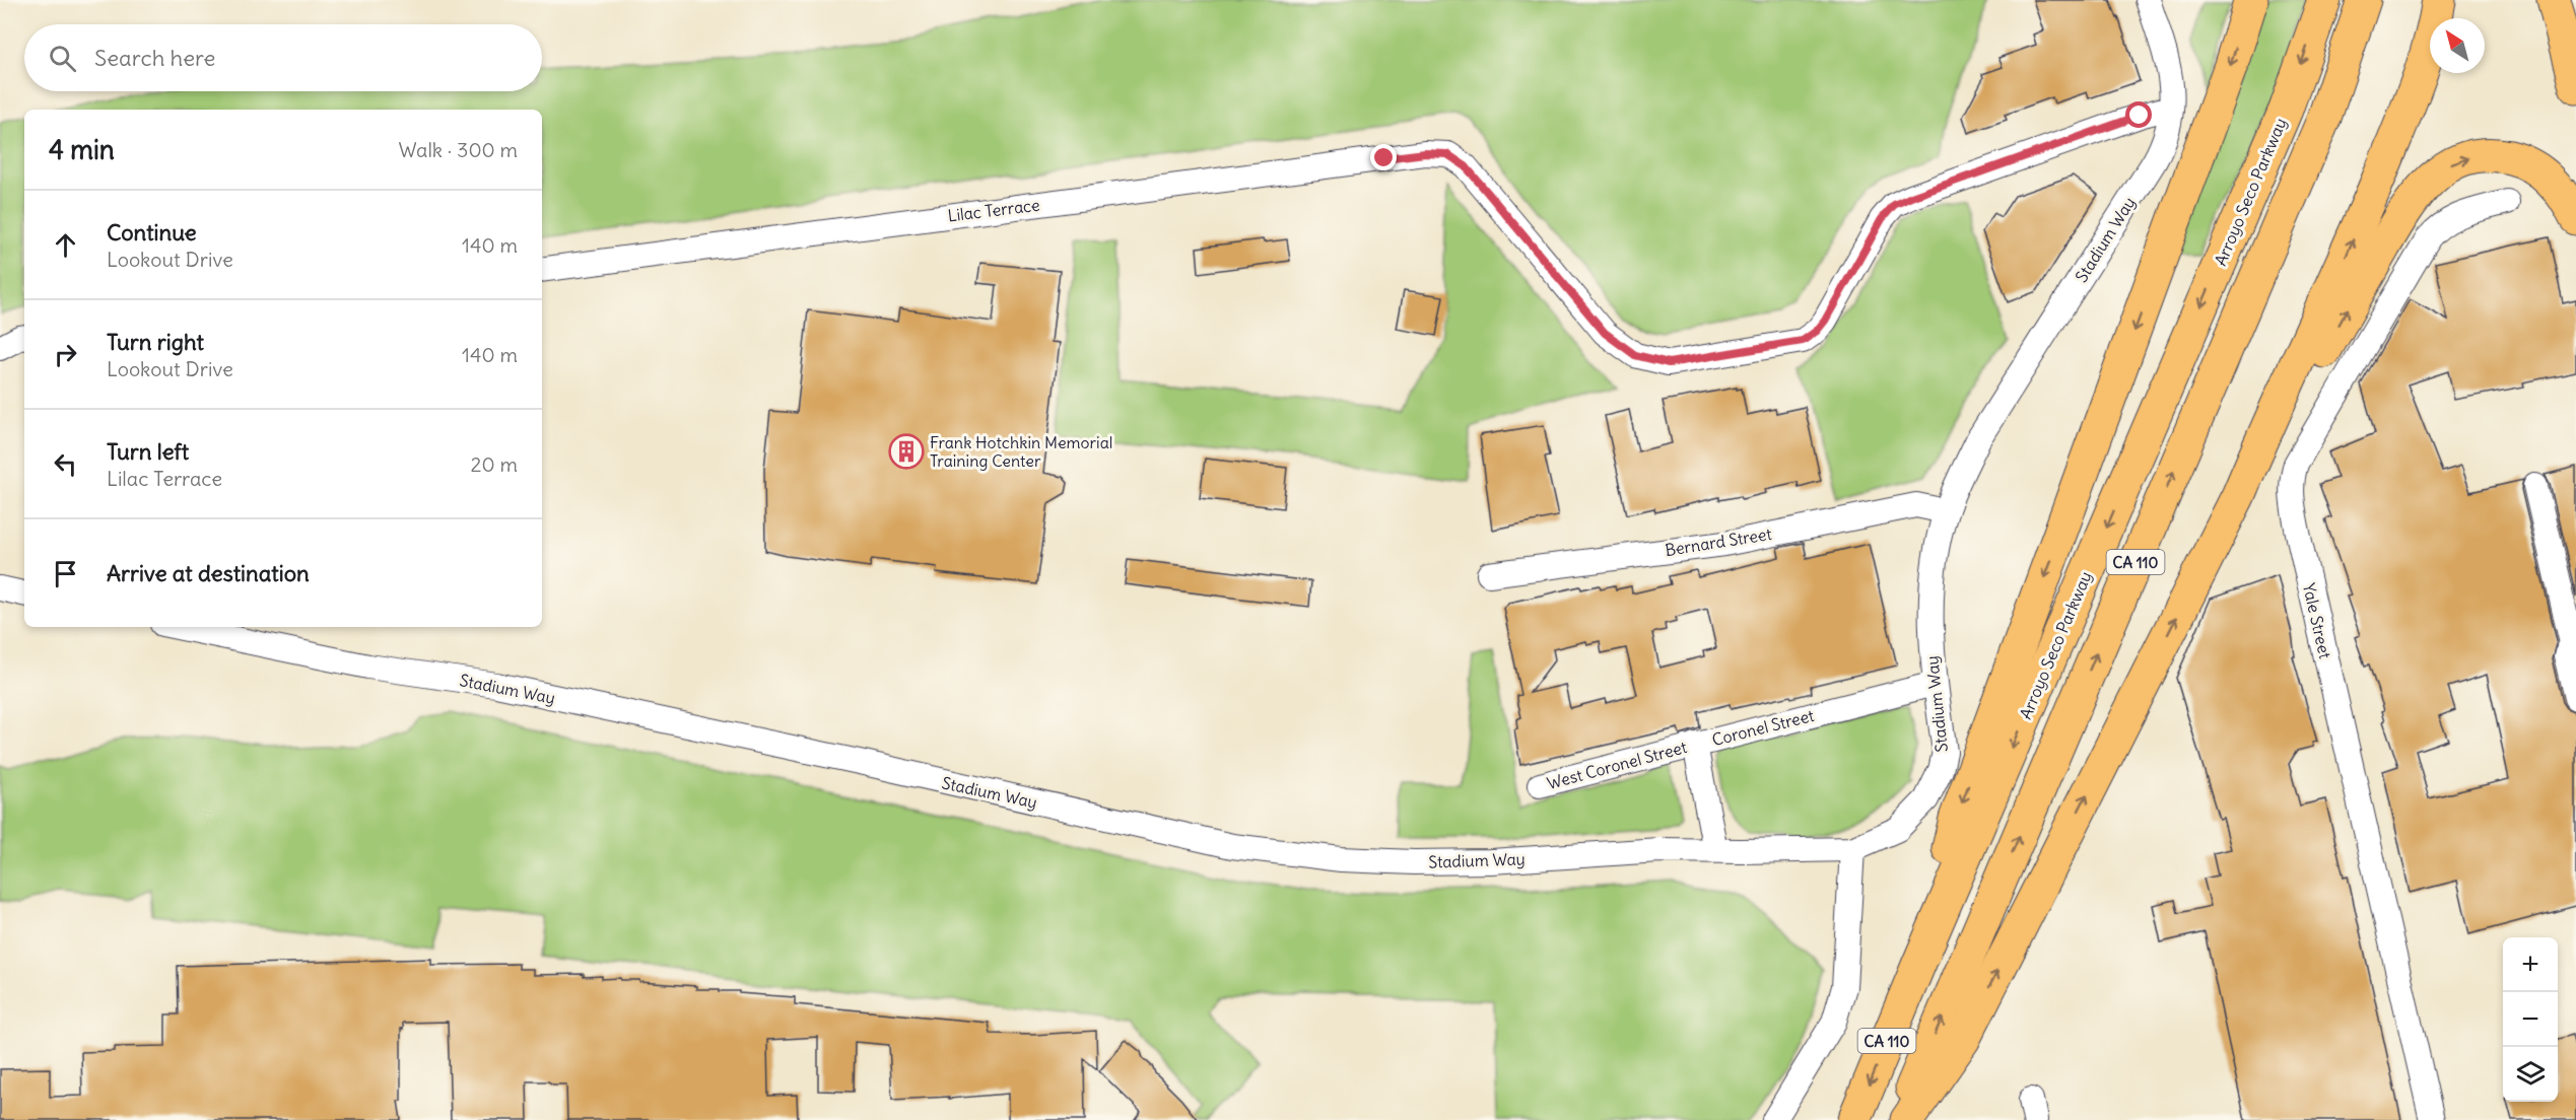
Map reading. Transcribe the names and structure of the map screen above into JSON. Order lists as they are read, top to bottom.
{
  "streets": {
    "highway": ["Arroyo Seco Parkway", "CA 110"],
    "street": [
      "Lilac Terrace",
      "Stadium Way",
      "Bernard Street",
      "Yale Street",
      "Coronel Street",
      "West Coronel Street"
    ]
  },
  "crossings": [
    ["Lilac Terrace", "Stadium Way"],
    ["Stadium Way", "Bernard Street"],
    ["Stadium Way", "Coronel Street"],
    ["Coronel Street", "West Coronel Street"]
  ],
  "places": {
    "building": ["Frank Hotchkin Memorial Training Center"]
  },
  "north": "top left",
  "page": {
    "search": "Search here",
    "heading": ["4 min", "Walk · 300 m"],
    "list": [
      ["Continue", "Lookout Drive", "140 m"],
      ["Turn right", "Lookout Drive", "140 m"],
      ["Turn left", "Lilac Terrace", "20 m"],
      "Arrive at destination"
    ],
    "map_buttons": ["+", "−"]
  }
}
